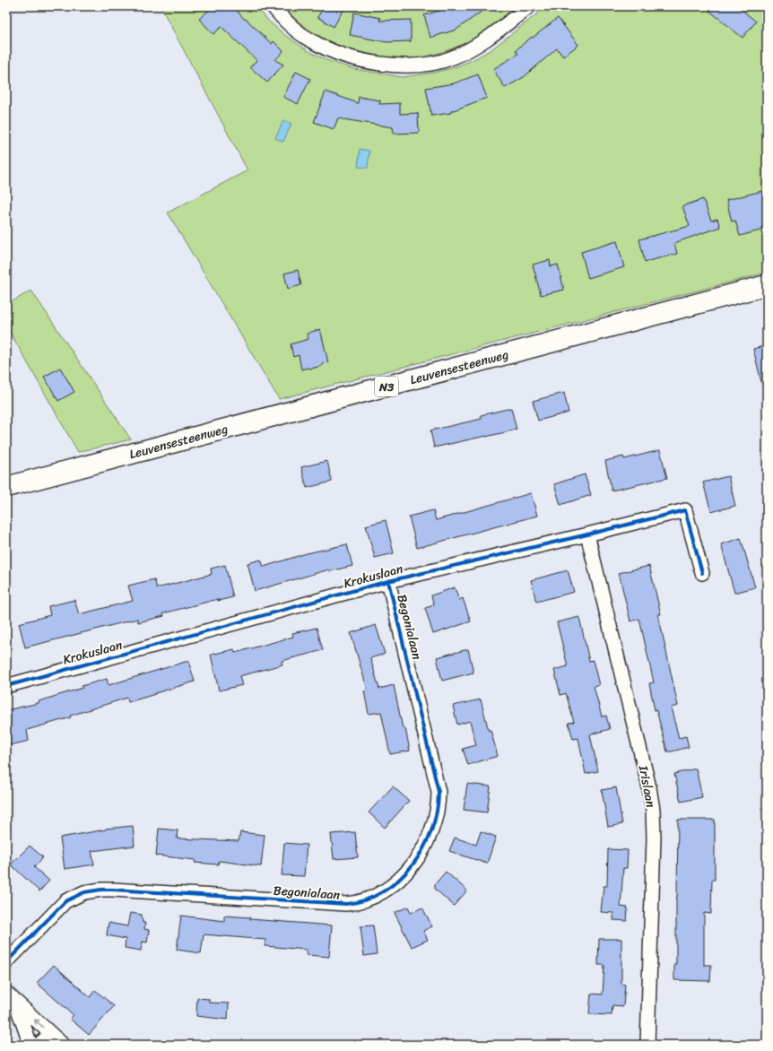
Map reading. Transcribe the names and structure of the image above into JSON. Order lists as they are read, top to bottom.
{
  "streets": {
    "main road": ["Leuvensesteenweg", "N3"],
    "street": ["Krokuslaan", "Begonialaan", "Irislaan"]
  },
  "crossings": [
    ["Krokuslaan", "Begonialaan"],
    ["Krokuslaan", "Irislaan"]
  ]
}
